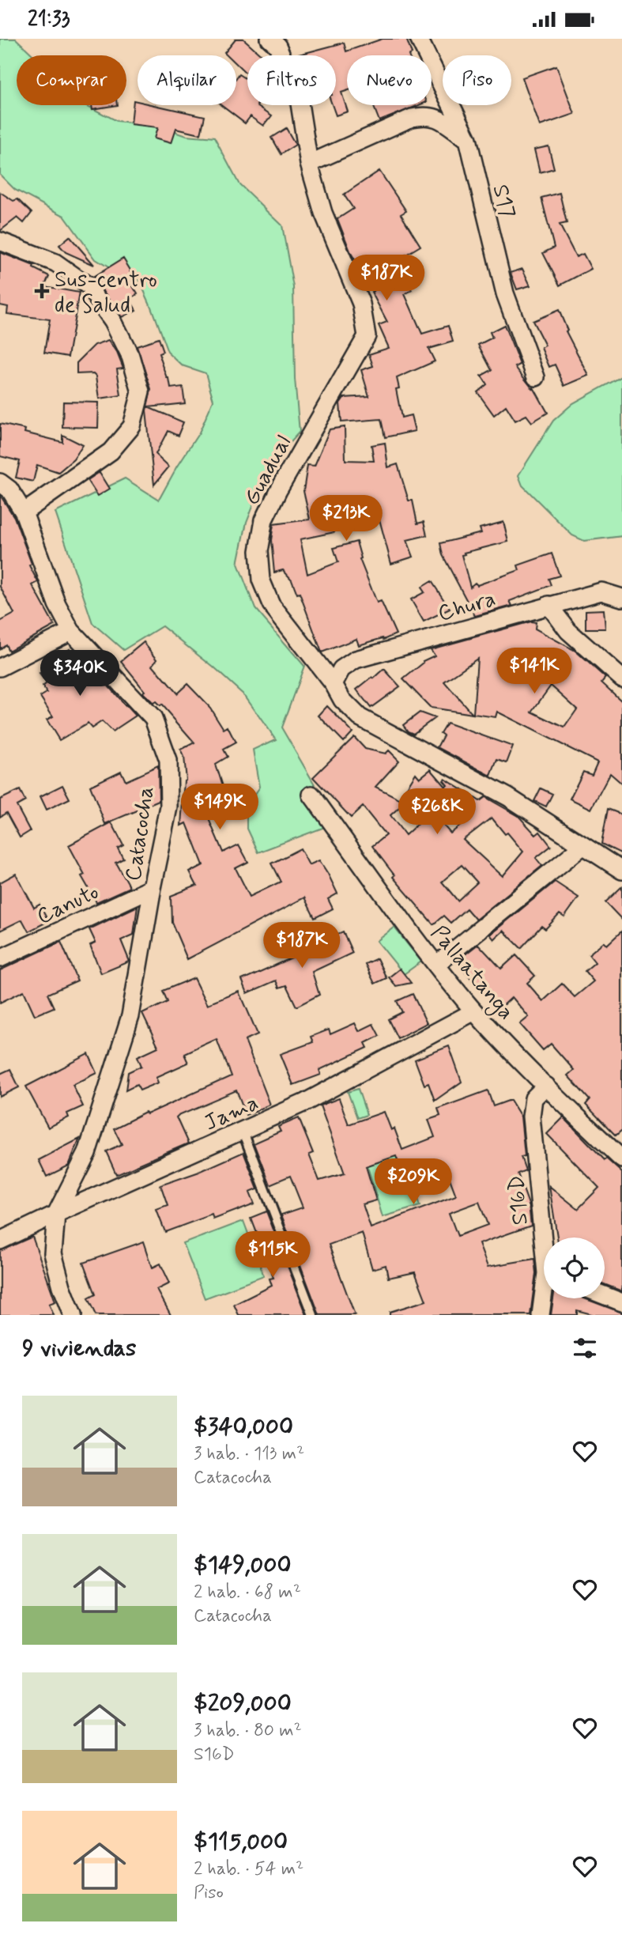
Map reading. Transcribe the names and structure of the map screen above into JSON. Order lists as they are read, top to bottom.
{
  "streets": {
    "street": [
      "S17",
      "Guadual",
      "Chura",
      "Catacocha",
      "Canuto",
      "Pallaatanga",
      "Jama",
      "S16D"
    ]
  },
  "crossings": [
    ["Guadual", "Chura"],
    ["Catacocha", "Canuto"],
    ["Catacocha", "Jama"],
    ["Pallaatanga", "Jama"],
    ["Pallaatanga", "S16D"]
  ],
  "places": {
    "health": ["Sus-centro de Salud"]
  },
  "page": {
    "status": "21:33",
    "chip": [
      "Comprar",
      "Alquilar",
      "Filtros",
      "Nuevo",
      "Piso"
    ],
    "price": [
      "$187K",
      "$213K",
      "$141K",
      "$340K",
      "$149K",
      "$268K",
      "$187K",
      "$209K",
      "$115K"
    ],
    "heading": "9 viviendas",
    "list": [
      {
        "name": "$340,000",
        "note": "3 hab. · 113 m² · Catacocha"
      },
      {
        "name": "$149,000",
        "note": "2 hab. · 68 m² · Catacocha"
      },
      {
        "name": "$209,000",
        "note": "3 hab. · 80 m² · S16D"
      },
      {
        "name": "$115,000",
        "note": "2 hab. · 54 m² · Piso"
      }
    ]
  }
}
